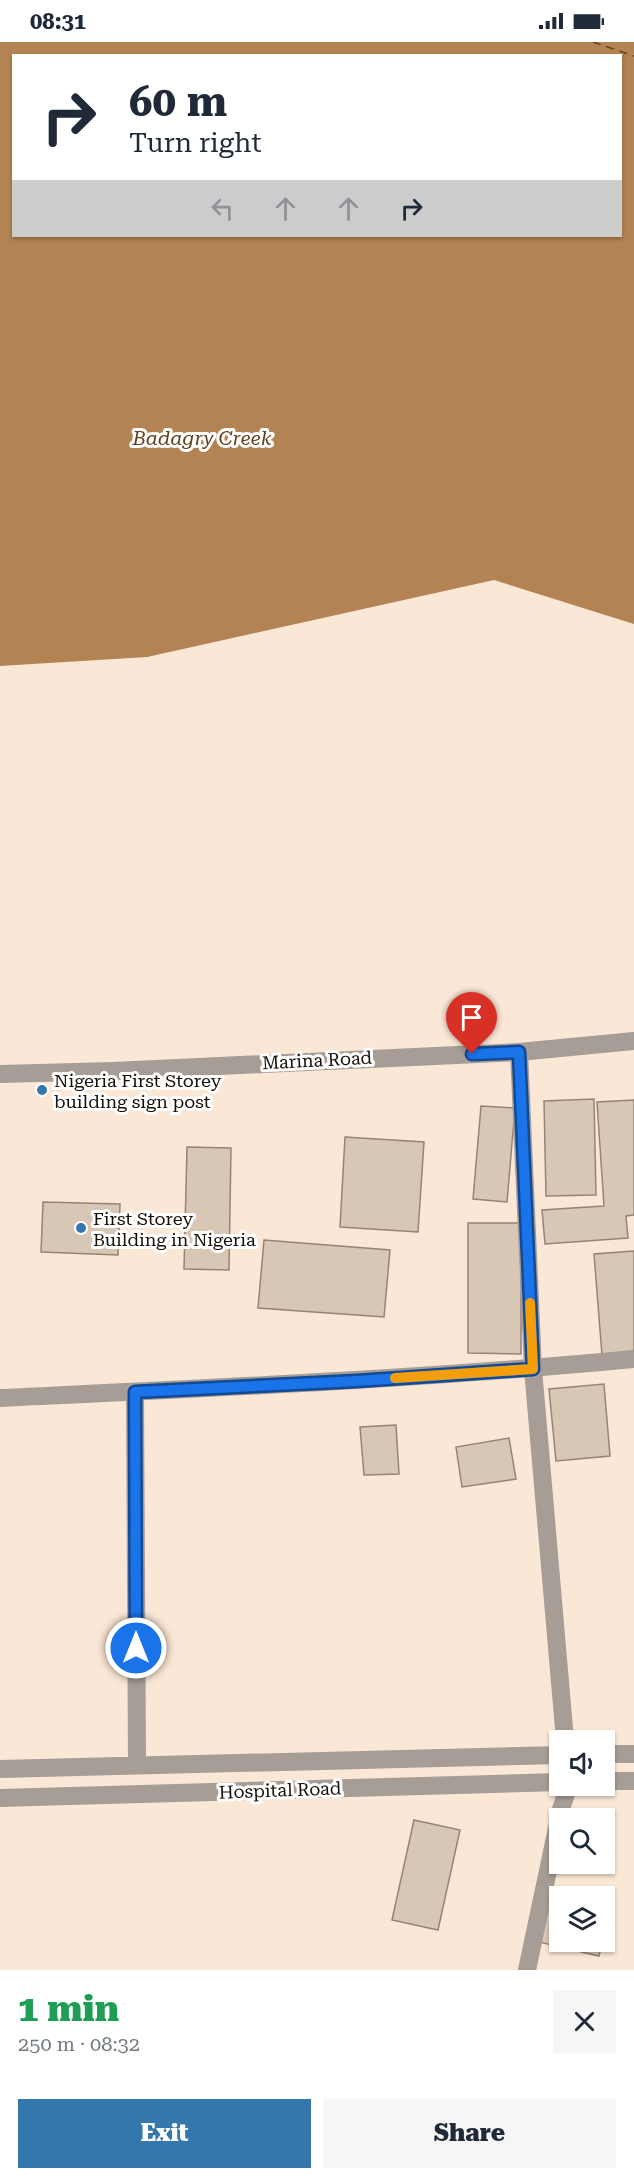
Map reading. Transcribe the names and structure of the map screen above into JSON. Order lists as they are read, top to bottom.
{
  "streets": {
    "street": ["Marina Road", "Hospital Road"]
  },
  "water": ["Badagry Creek"],
  "places": ["Nigeria First Storey building sign post", "First Storey Building in Nigeria"],
  "page": {
    "status": "08:31",
    "turn": ["60 m", "Turn right"],
    "heading": ["1 min", "250 m · 08:32"],
    "buttons": ["Exit", "Share"]
  }
}
